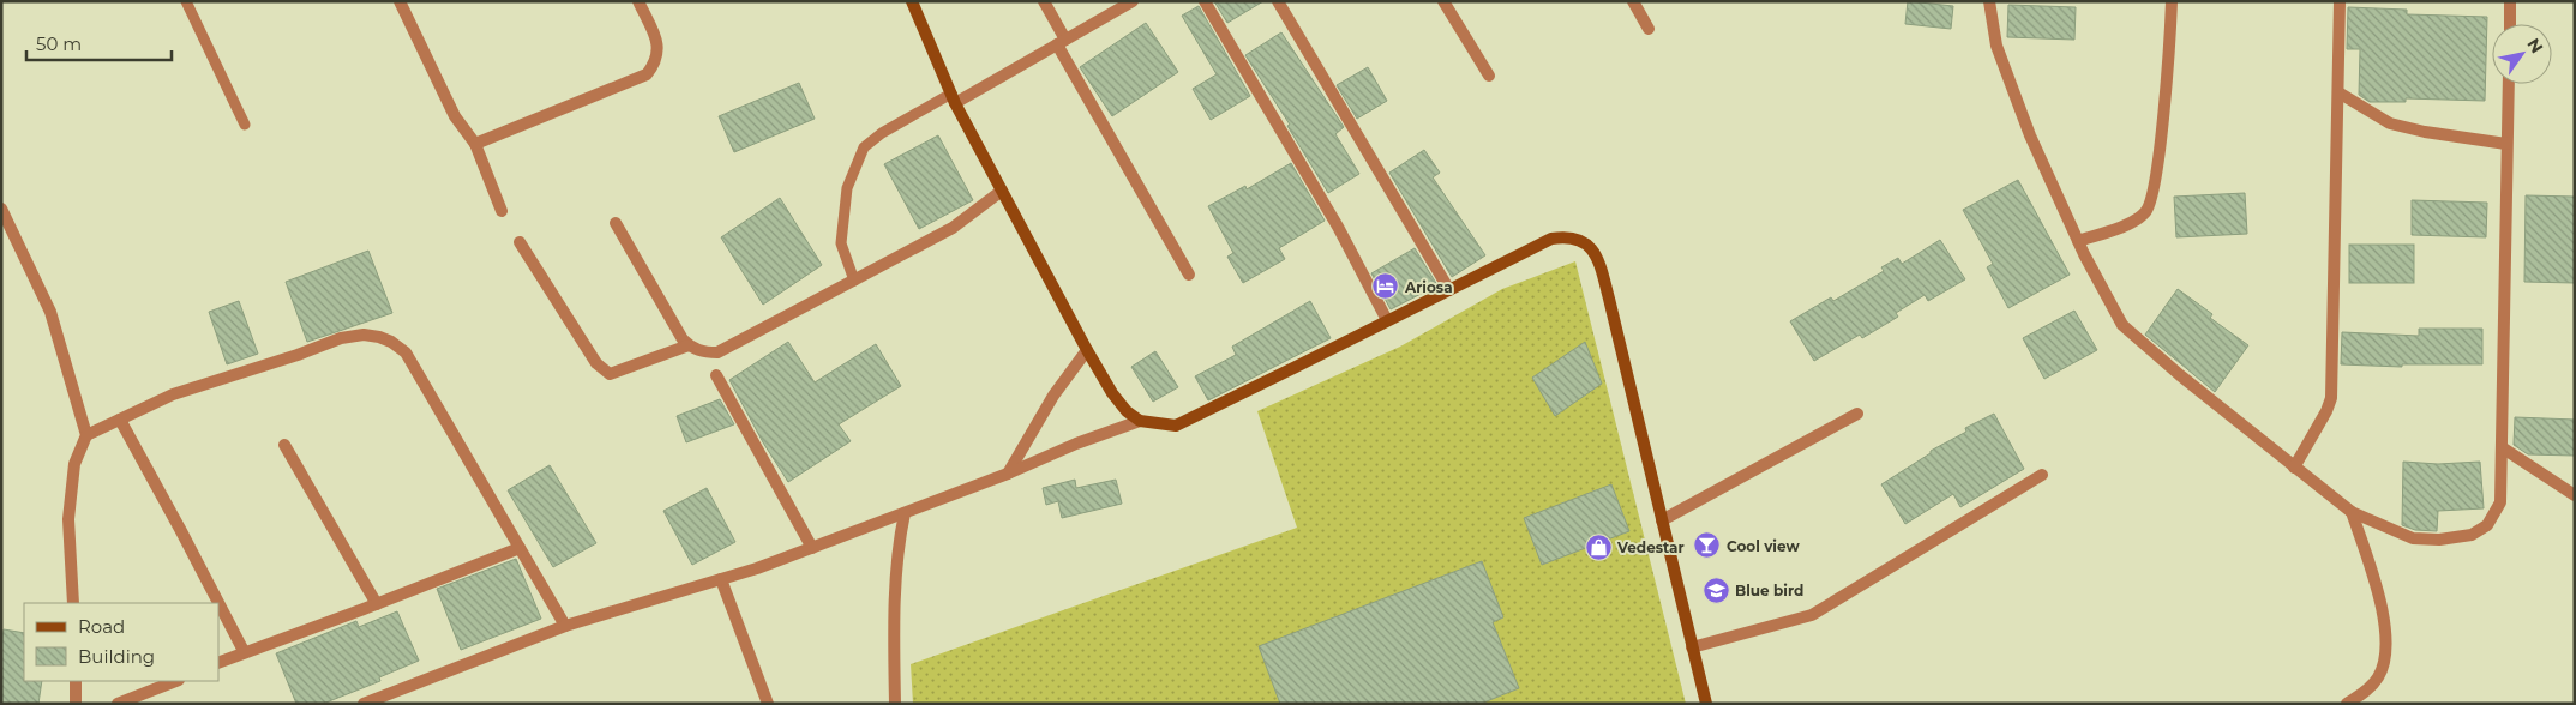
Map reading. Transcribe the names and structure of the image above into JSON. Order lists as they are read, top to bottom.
{
  "places": {
    "hotel": ["Ariosa"],
    "bar": ["Cool view"],
    "shop": ["Vedestar"],
    "school or university": ["Blue bird"]
  },
  "legend": ["Road", "Building"],
  "scale_bar": "50 m",
  "north": "top right"
}
